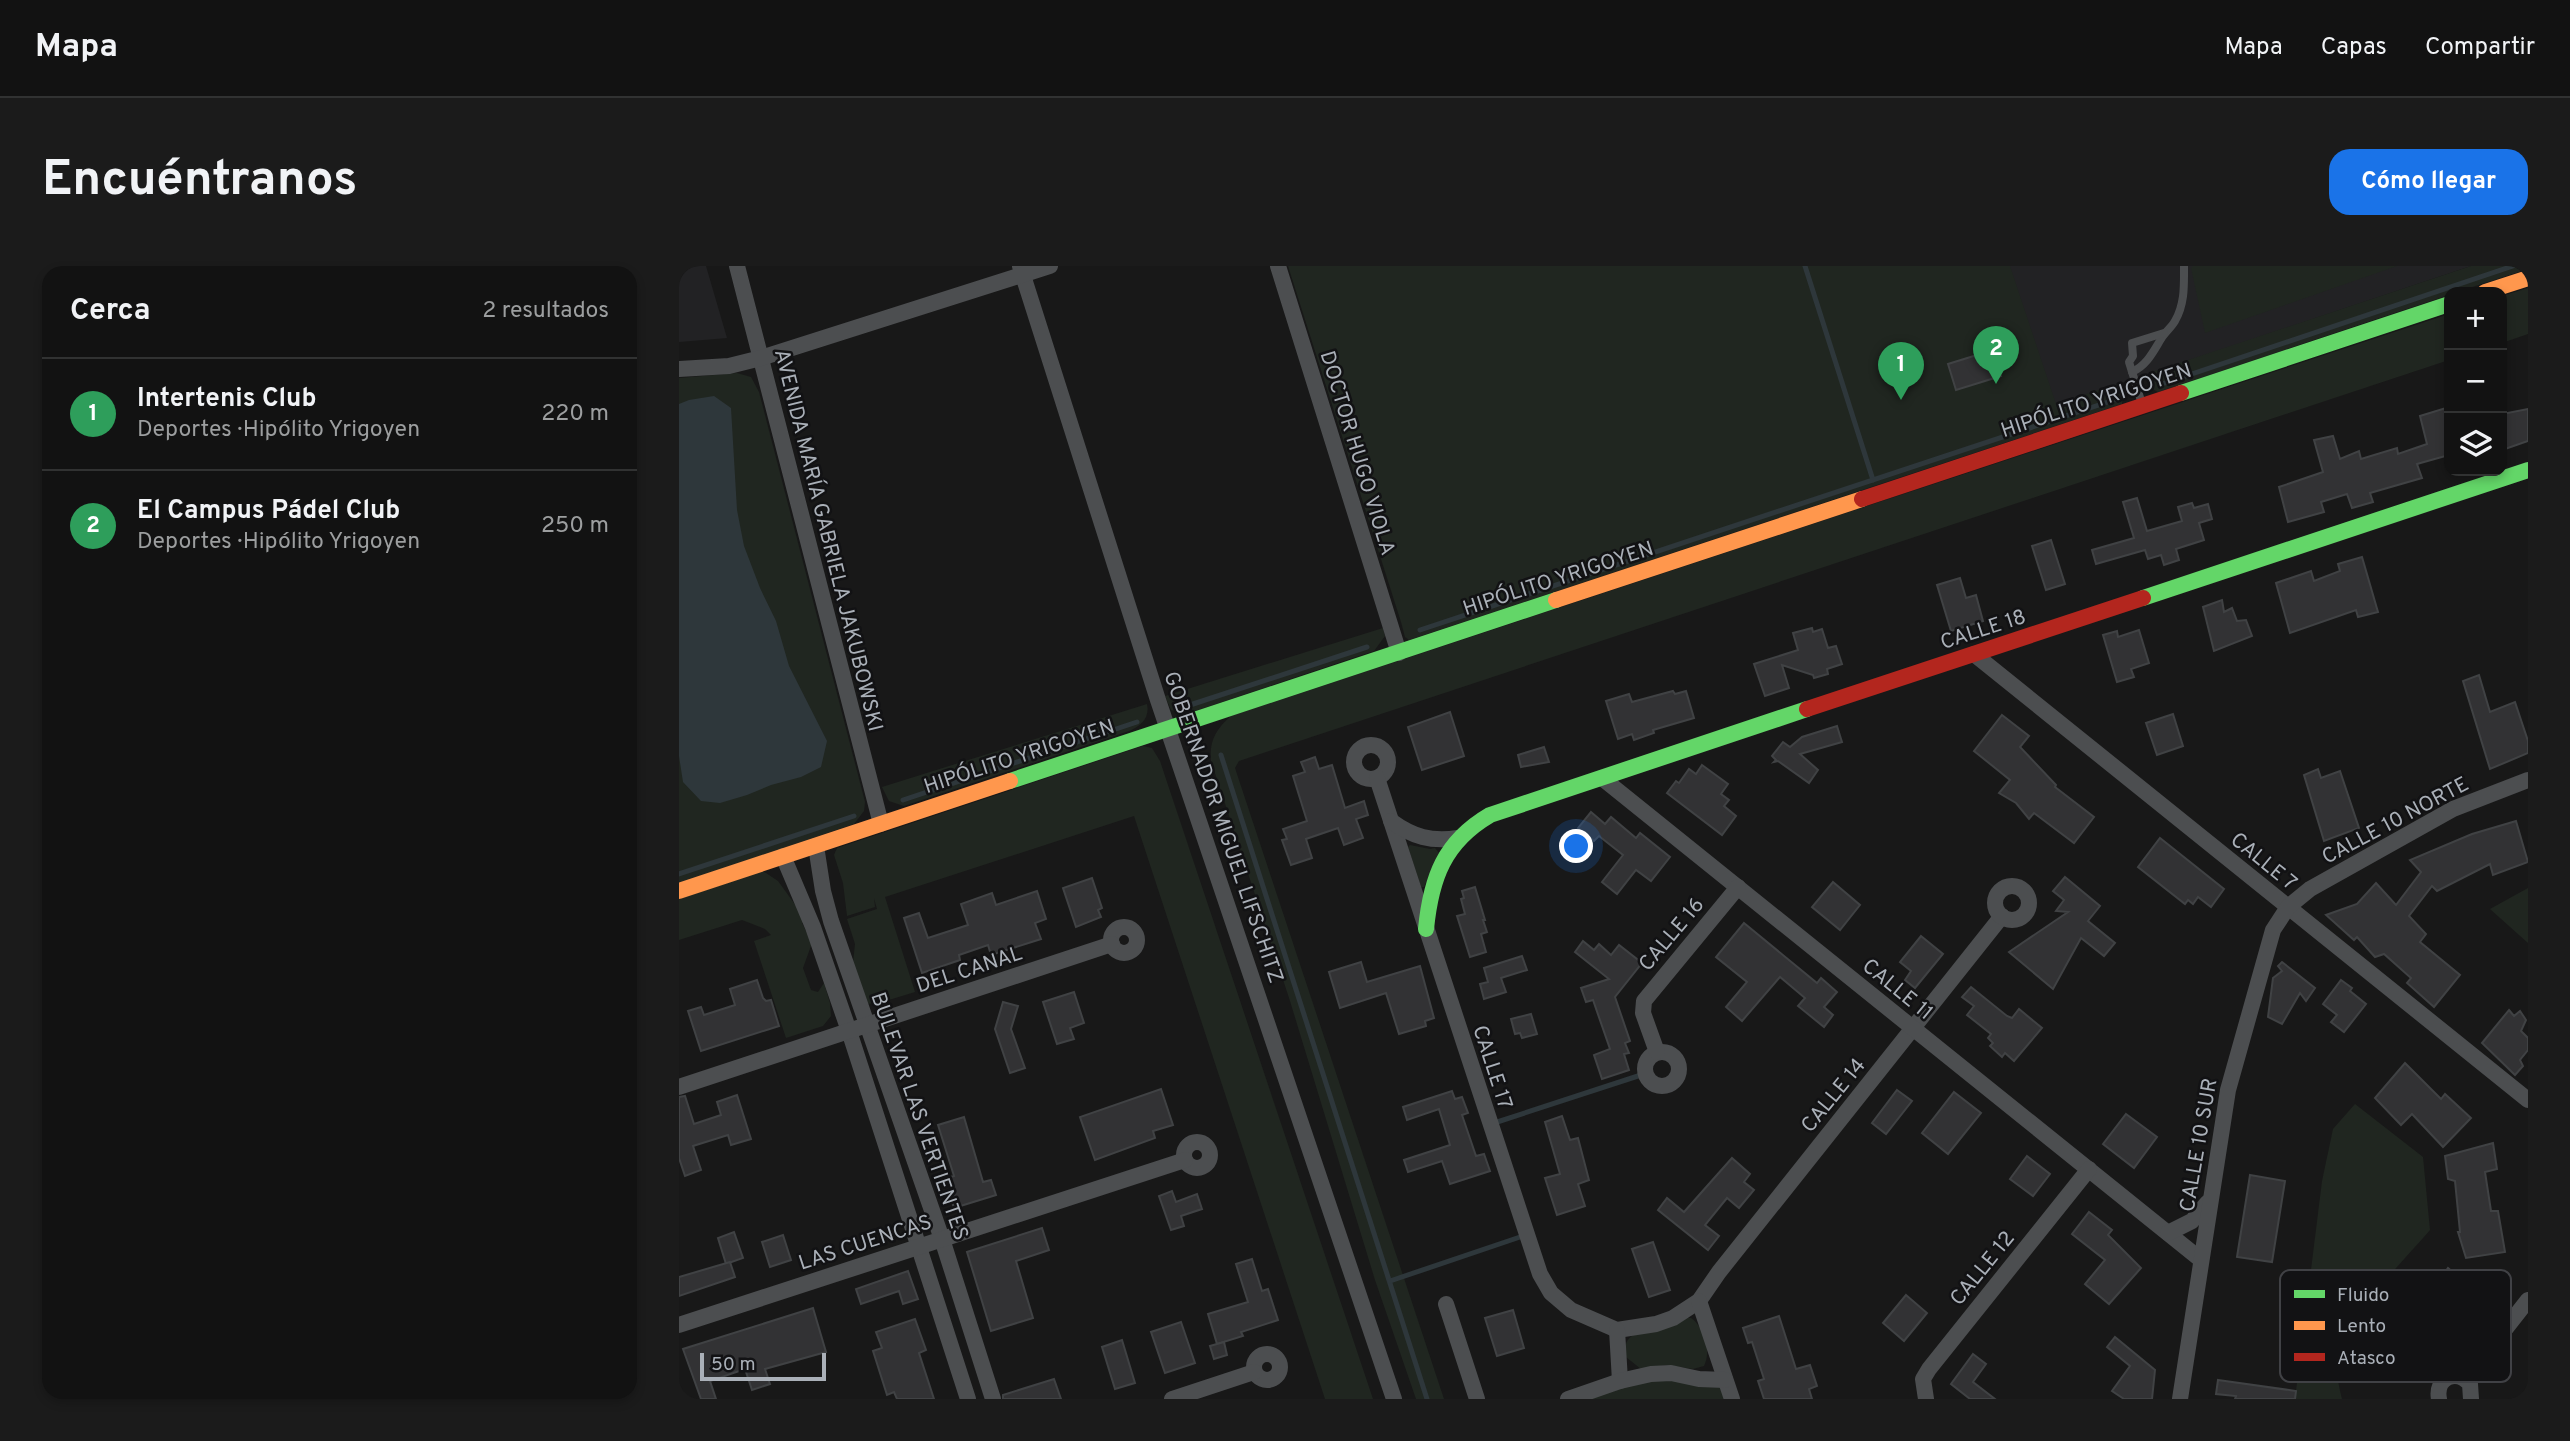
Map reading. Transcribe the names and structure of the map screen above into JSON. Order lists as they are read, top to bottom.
{
  "streets": {
    "main road": ["HIPÓLITO YRIGOYEN", "CALLE 18"],
    "street": [
      "DOCTOR HUGO VIOLA",
      "AVENIDA MARÍA GABRIELA JAKUBOWSKI",
      "CALLE 10 NORTE",
      "GOBERNADOR MIGUEL LIFSCHITZ",
      "CALLE 7",
      "CALLE 16",
      "DEL CANAL",
      "CALLE 11",
      "CALLE 17",
      "CALLE 14",
      "BULEVAR LAS VERTIENTES",
      "CALLE 10 SUR",
      "LAS CUENCAS",
      "CALLE 12"
    ]
  },
  "crossings": [
    ["HIPÓLITO YRIGOYEN", "DOCTOR HUGO VIOLA"],
    ["HIPÓLITO YRIGOYEN", "AVENIDA MARÍA GABRIELA JAKUBOWSKI"],
    ["HIPÓLITO YRIGOYEN", "GOBERNADOR MIGUEL LIFSCHITZ"],
    ["HIPÓLITO YRIGOYEN", "BULEVAR LAS VERTIENTES"],
    ["CALLE 18", "CALLE 7"],
    ["CALLE 18", "CALLE 11"],
    ["CALLE 18", "CALLE 17"],
    ["CALLE 10 NORTE", "CALLE 7"],
    ["CALLE 10 NORTE", "CALLE 10 SUR"],
    ["CALLE 7", "CALLE 10 SUR"],
    ["CALLE 16", "CALLE 11"],
    ["DEL CANAL", "BULEVAR LAS VERTIENTES"],
    ["CALLE 11", "CALLE 14"],
    ["CALLE 11", "CALLE 10 SUR"],
    ["CALLE 11", "CALLE 12"],
    ["BULEVAR LAS VERTIENTES", "LAS CUENCAS"]
  ],
  "legend": ["Fluido", "Lento", "Atasco"],
  "scale_bar": "50 m",
  "page": {
    "header": "Mapa",
    "nav": ["Mapa", "Capas", "Compartir"],
    "buttons": "Cómo llegar",
    "title": "Encuéntranos",
    "heading": ["Cerca", "2 resultados"],
    "map_buttons": ["+", "−"],
    "pins": ["2", "1"],
    "list": [
      {
        "mark": "1",
        "name": "Intertenis Club",
        "note": "Deportes · Hipólito Yrigoyen",
        "value": "220 m"
      },
      {
        "mark": "2",
        "name": "El Campus Pádel Club",
        "note": "Deportes · Hipólito Yrigoyen",
        "value": "250 m"
      }
    ],
    "scale": "50 m"
  }
}
